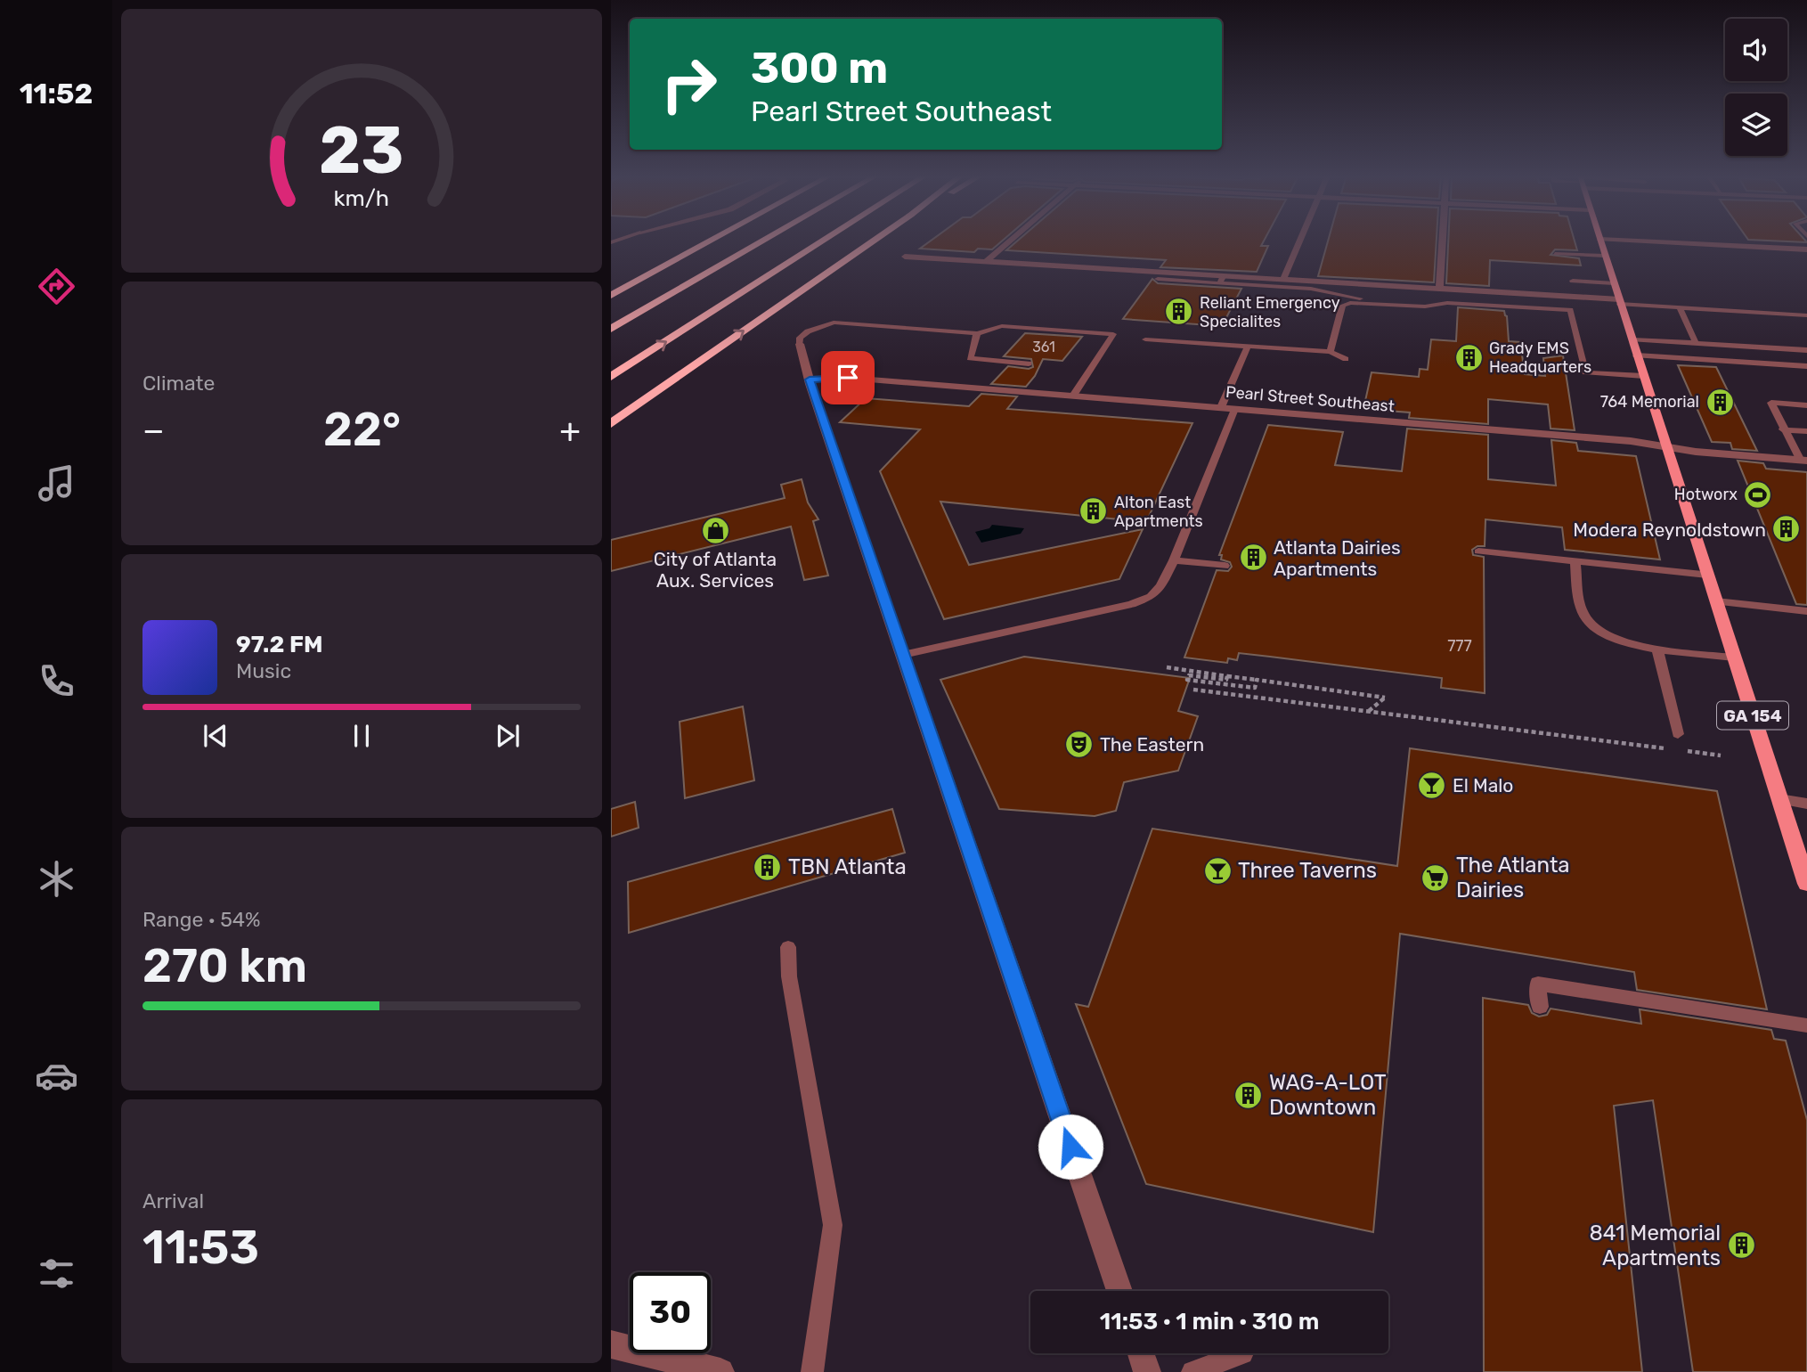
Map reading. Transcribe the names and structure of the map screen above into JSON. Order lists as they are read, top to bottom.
{
  "streets": {
    "main road": ["GA 154"],
    "street": ["Pearl Street Southeast"]
  },
  "crossings": [
    ["Pearl Street Southeast", "GA 154"]
  ],
  "places": {
    "building": [
      "Reliant Emergency Specialites",
      "Grady EMS Headquarters",
      "764 Memorial",
      "Alton East Apartments",
      "Modera Reynoldstown",
      "Atlanta Dairies Apartments",
      "TBN Atlanta",
      "WAG-A-LOT Downtown",
      "841 Memorial Apartments"
    ],
    "sports": ["Hotworx"],
    "shop": ["City of Atlanta Aux. Services"],
    "theatre": ["The Eastern"],
    "bar": ["El Malo", "Three Taverns"],
    "supermarket": ["The Atlanta Dairies"]
  },
  "house_numbers": ["361", "777"],
  "page": {
    "tabs": "11:52",
    "turn": ["300 m", "Pearl Street Southeast"],
    "tile": [
      "Climate",
      ["Range · 54%", "270 km"],
      ["Arrival", "11:53"]
    ],
    "heat": ["−", "22°", "+"],
    "song": ["97.2 FM", "Music"],
    "limit": "30",
    "trip": "11:53 · 1 min · 310 m",
    "gauge": ["23", "km/h"]
  }
}
